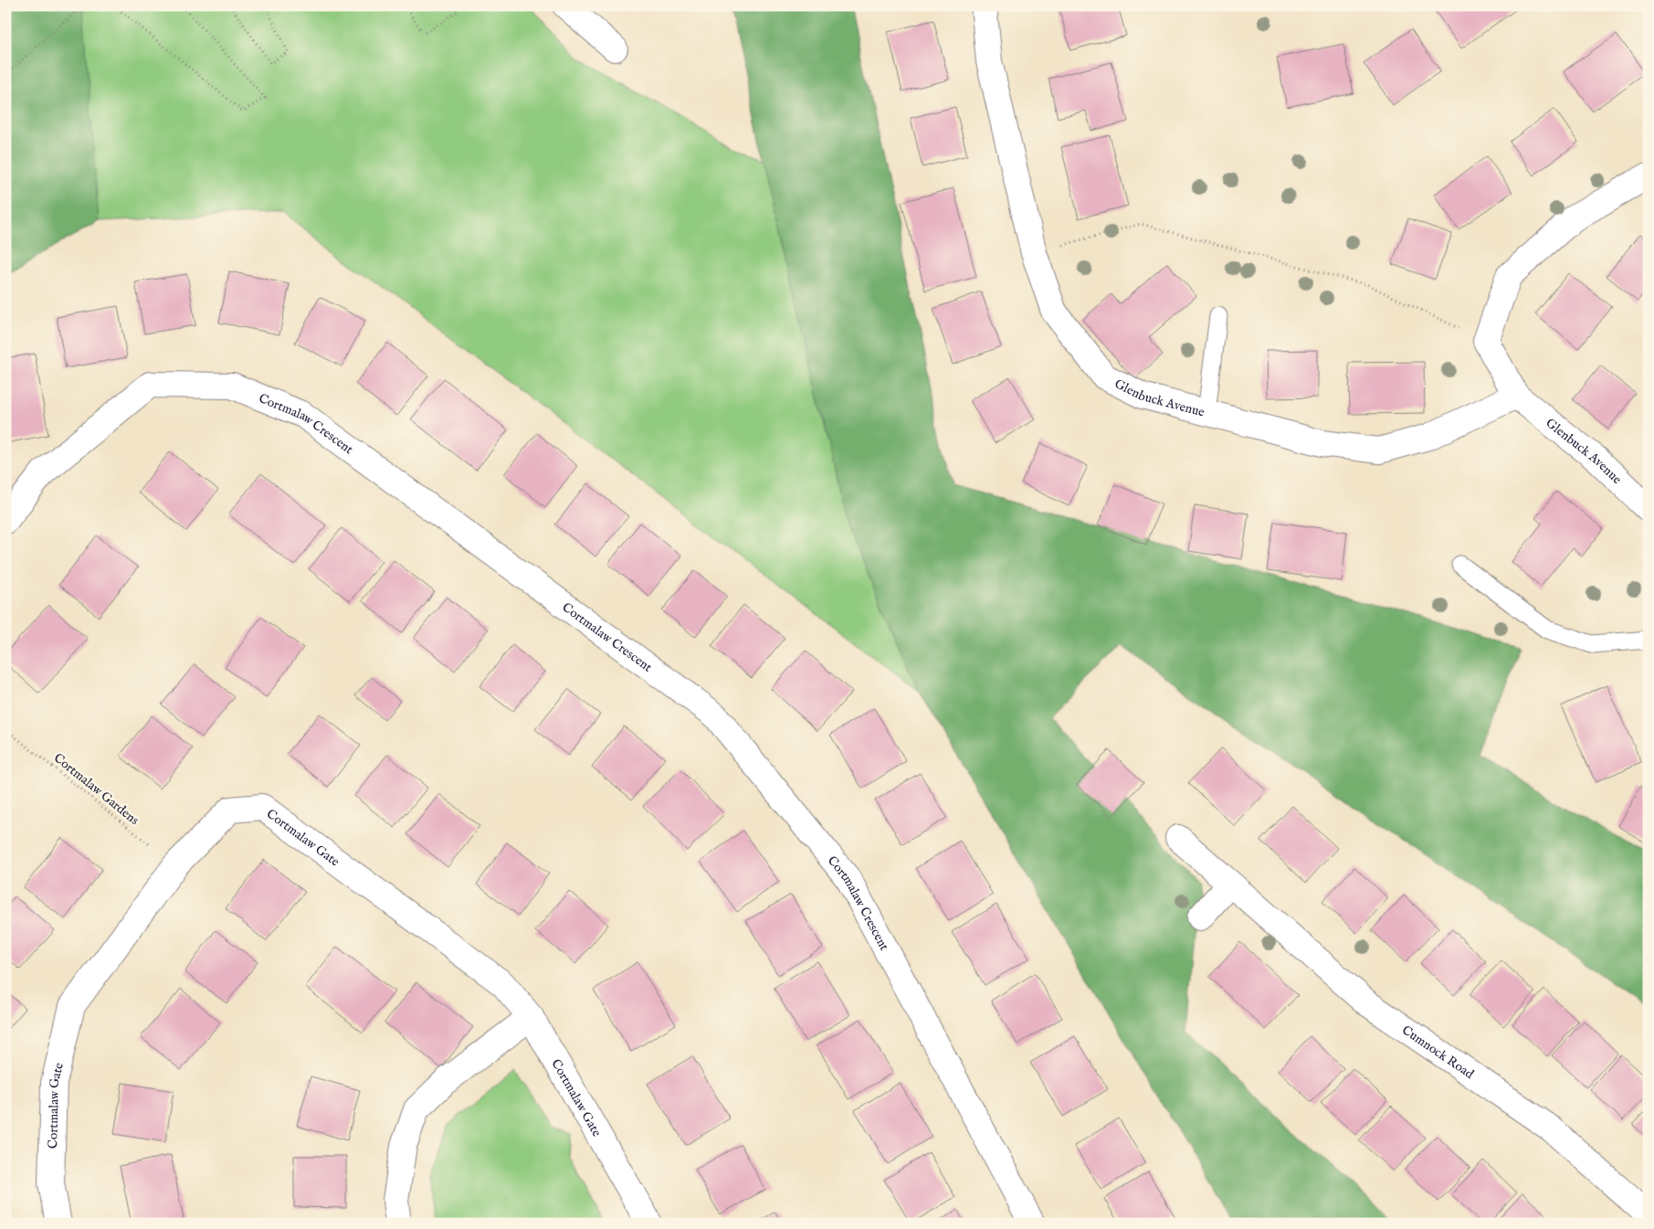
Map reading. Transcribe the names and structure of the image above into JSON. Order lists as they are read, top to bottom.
{
  "streets": {
    "street": [
      "Glenbuck Avenue",
      "Cortmalaw Crescent",
      "Cortmalaw Gate",
      "Cumnock Road"
    ],
    "path": ["Cortmalaw Gardens"]
  },
  "crossings": [
    ["Cortmalaw Gardens", "Cortmalaw Gate"]
  ]
}
